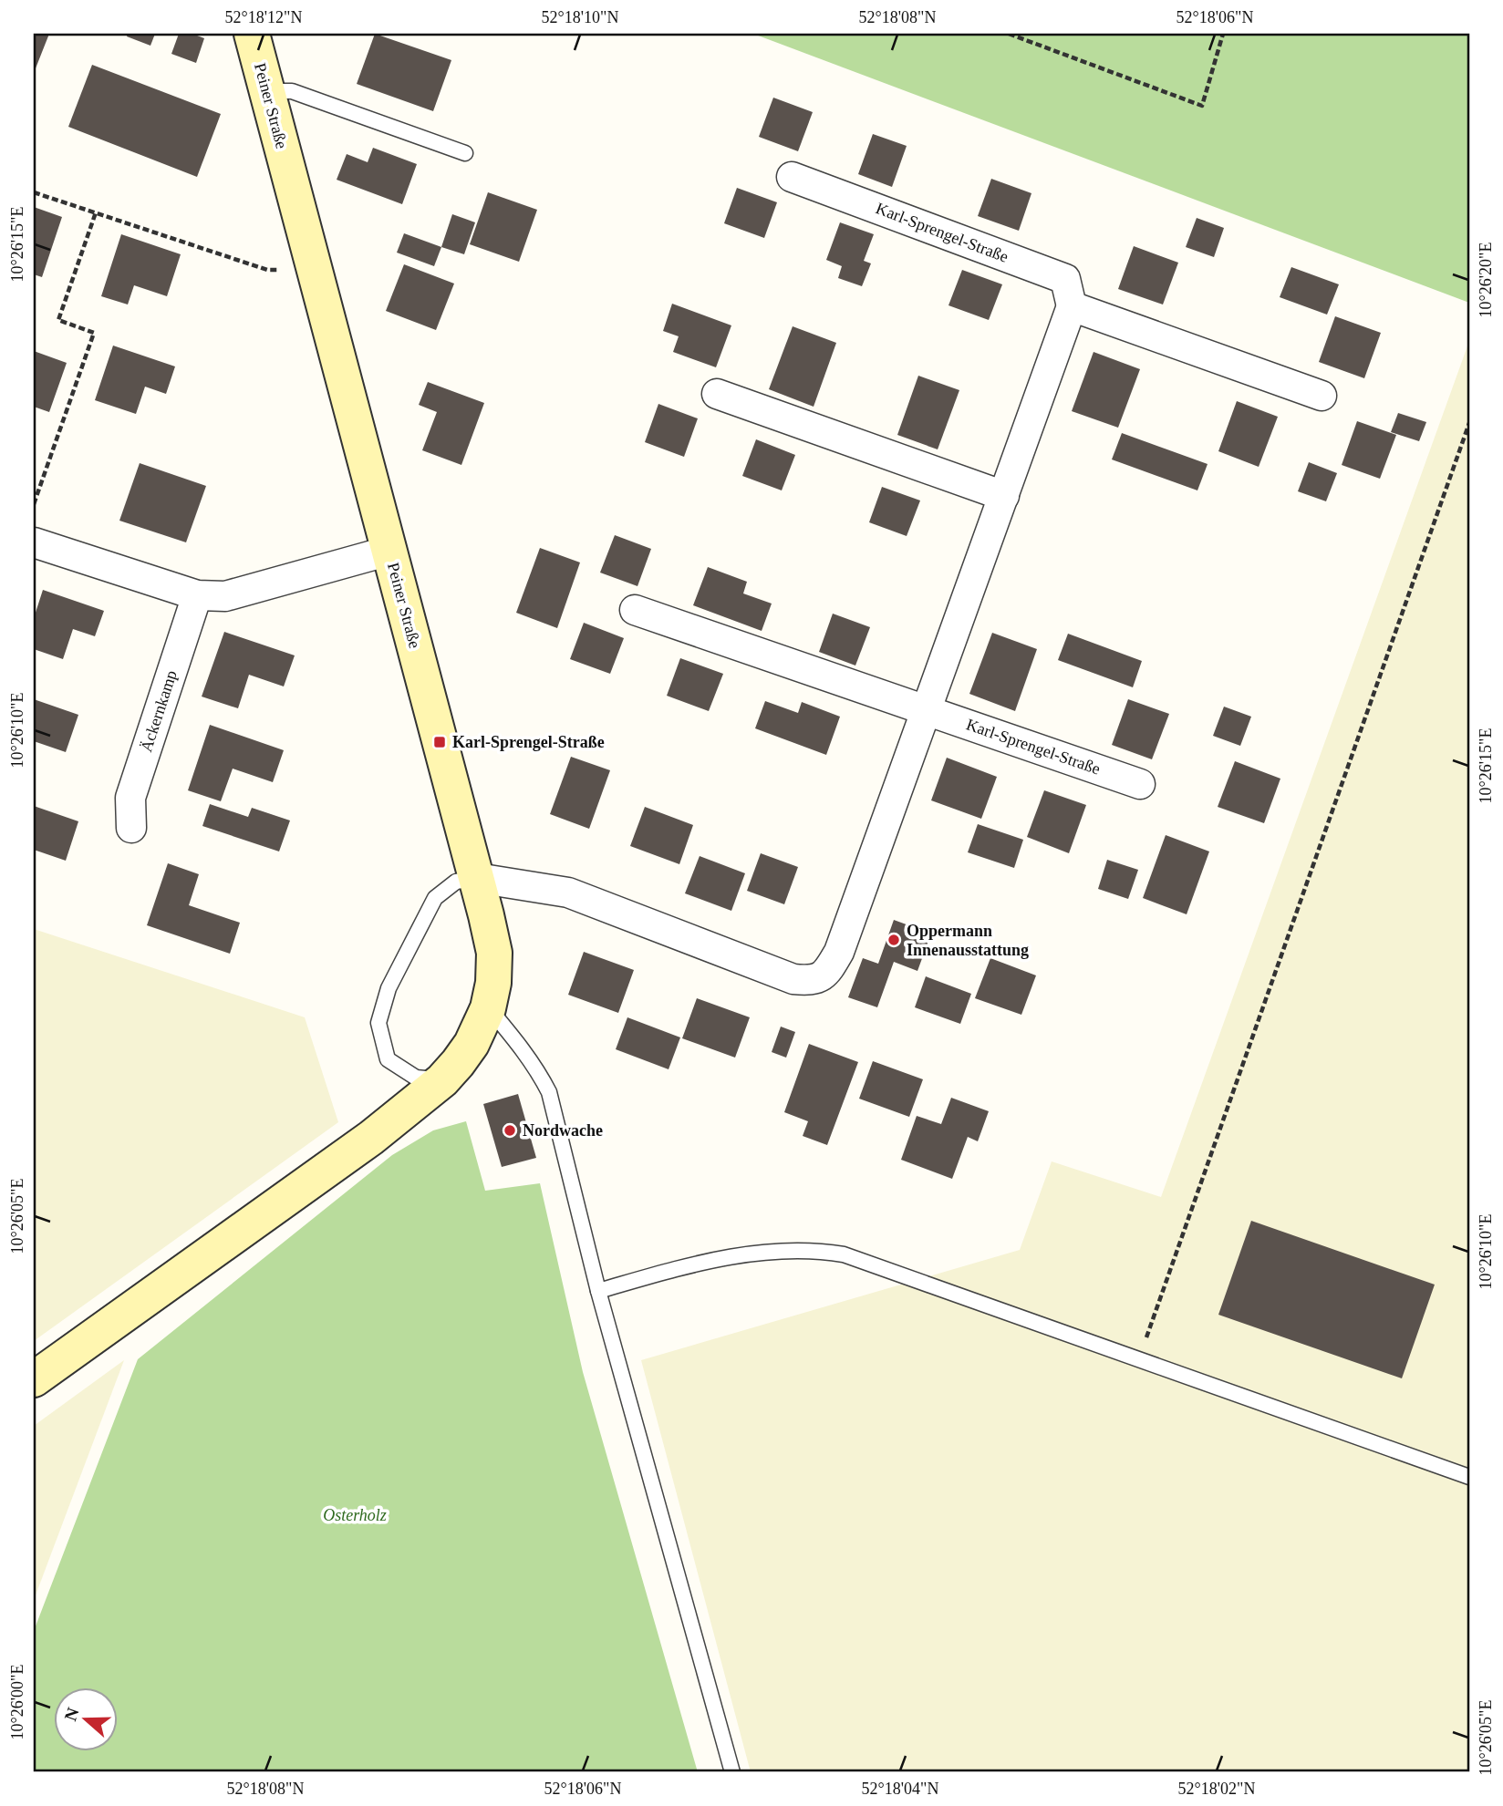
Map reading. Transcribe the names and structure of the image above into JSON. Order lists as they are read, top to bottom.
{
  "streets": {
    "main road": ["Peiner Straße"],
    "street": ["Karl-Sprengel-Straße", "Äckernkamp"]
  },
  "parks": ["Osterholz"],
  "places": {
    "transit": ["Karl-Sprengel-Straße"],
    "other": ["Oppermann Innenausstattung", "Nordwache"]
  },
  "north": "left",
  "coordinates": [
    "52°18'12\"N",
    "52°18'10\"N",
    "52°18'08\"N",
    "52°18'06\"N",
    "10°26'15\"E",
    "10°26'20\"E",
    "10°26'10\"E",
    "10°26'05\"E",
    "10°26'00\"E",
    "52°18'04\"N",
    "52°18'02\"N"
  ]
}
